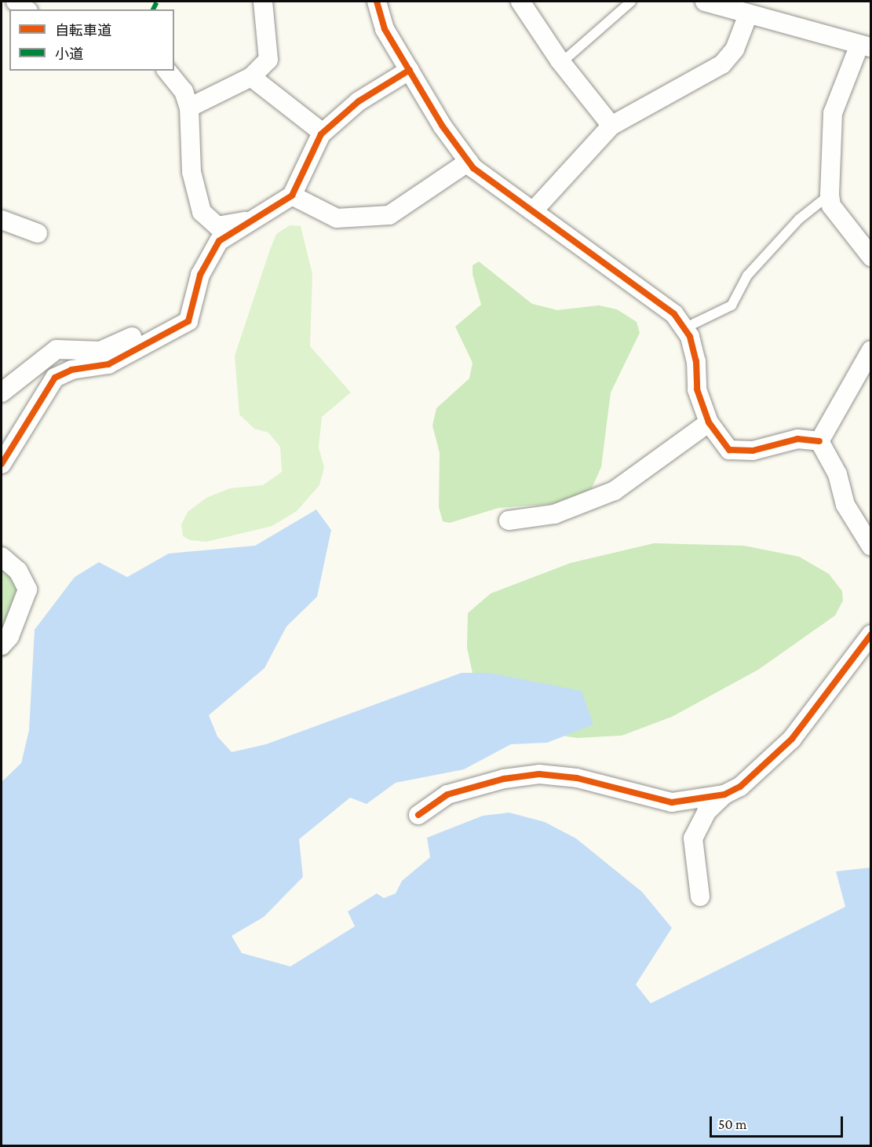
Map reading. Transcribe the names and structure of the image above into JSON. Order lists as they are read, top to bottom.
{
  "legend": ["自転車道", "小道"],
  "scale_bar": "50 m"
}
